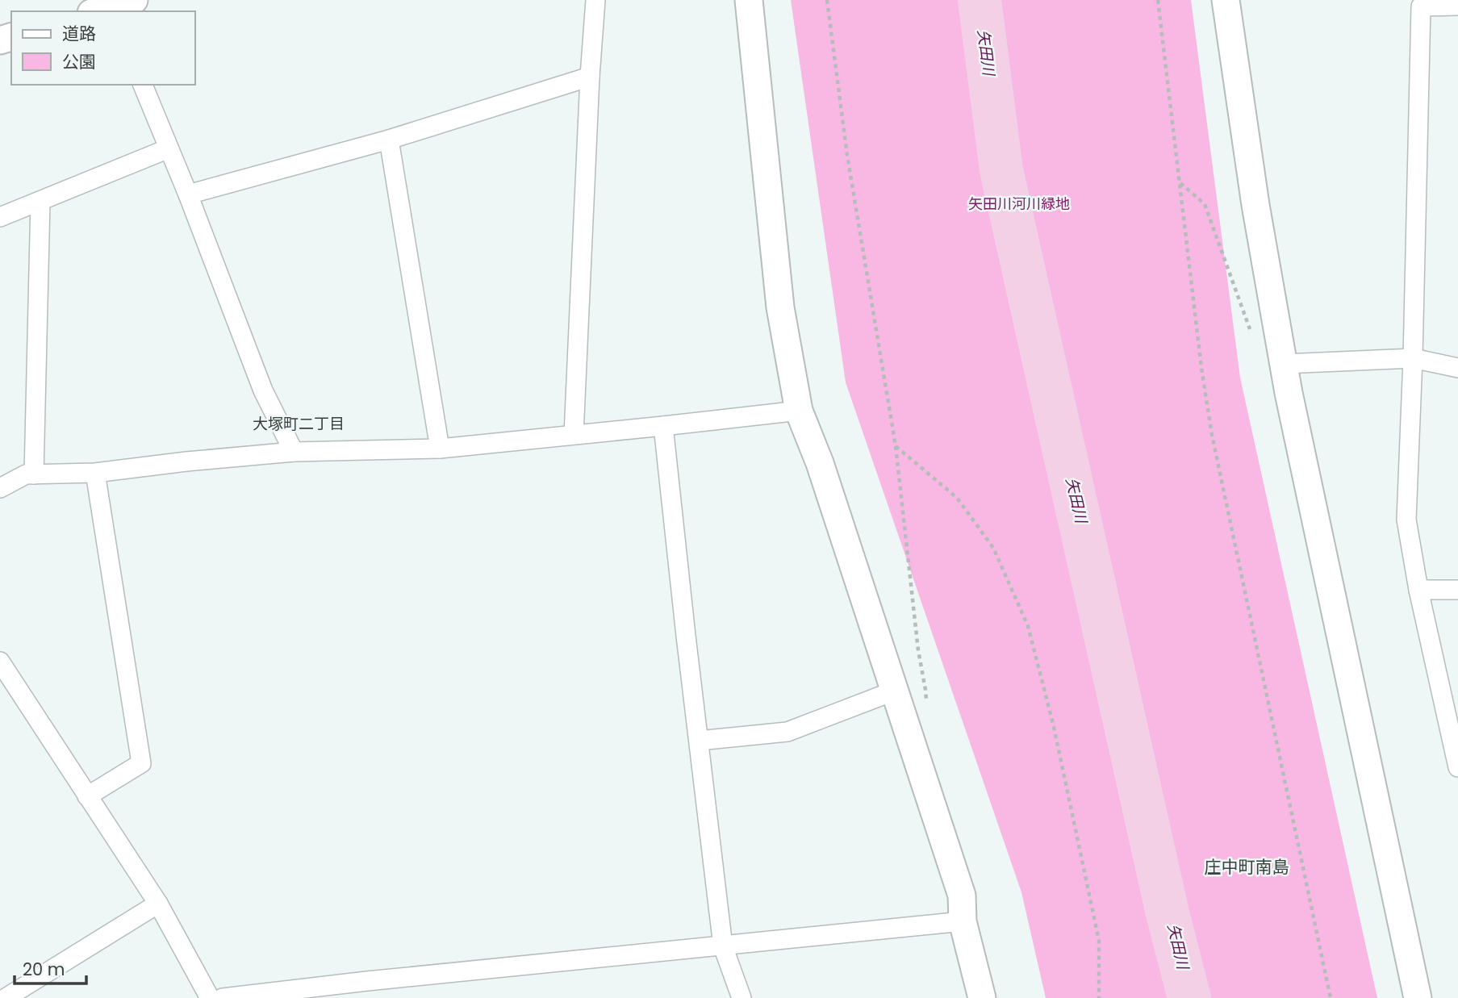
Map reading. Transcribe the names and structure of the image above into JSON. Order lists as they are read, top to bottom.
{
  "districts": ["大塚町二丁目", "庄中町南島"],
  "water": ["矢田川"],
  "parks": ["矢田川河川緑地"],
  "legend": ["道路", "公園"],
  "scale_bar": "20 m"
}
